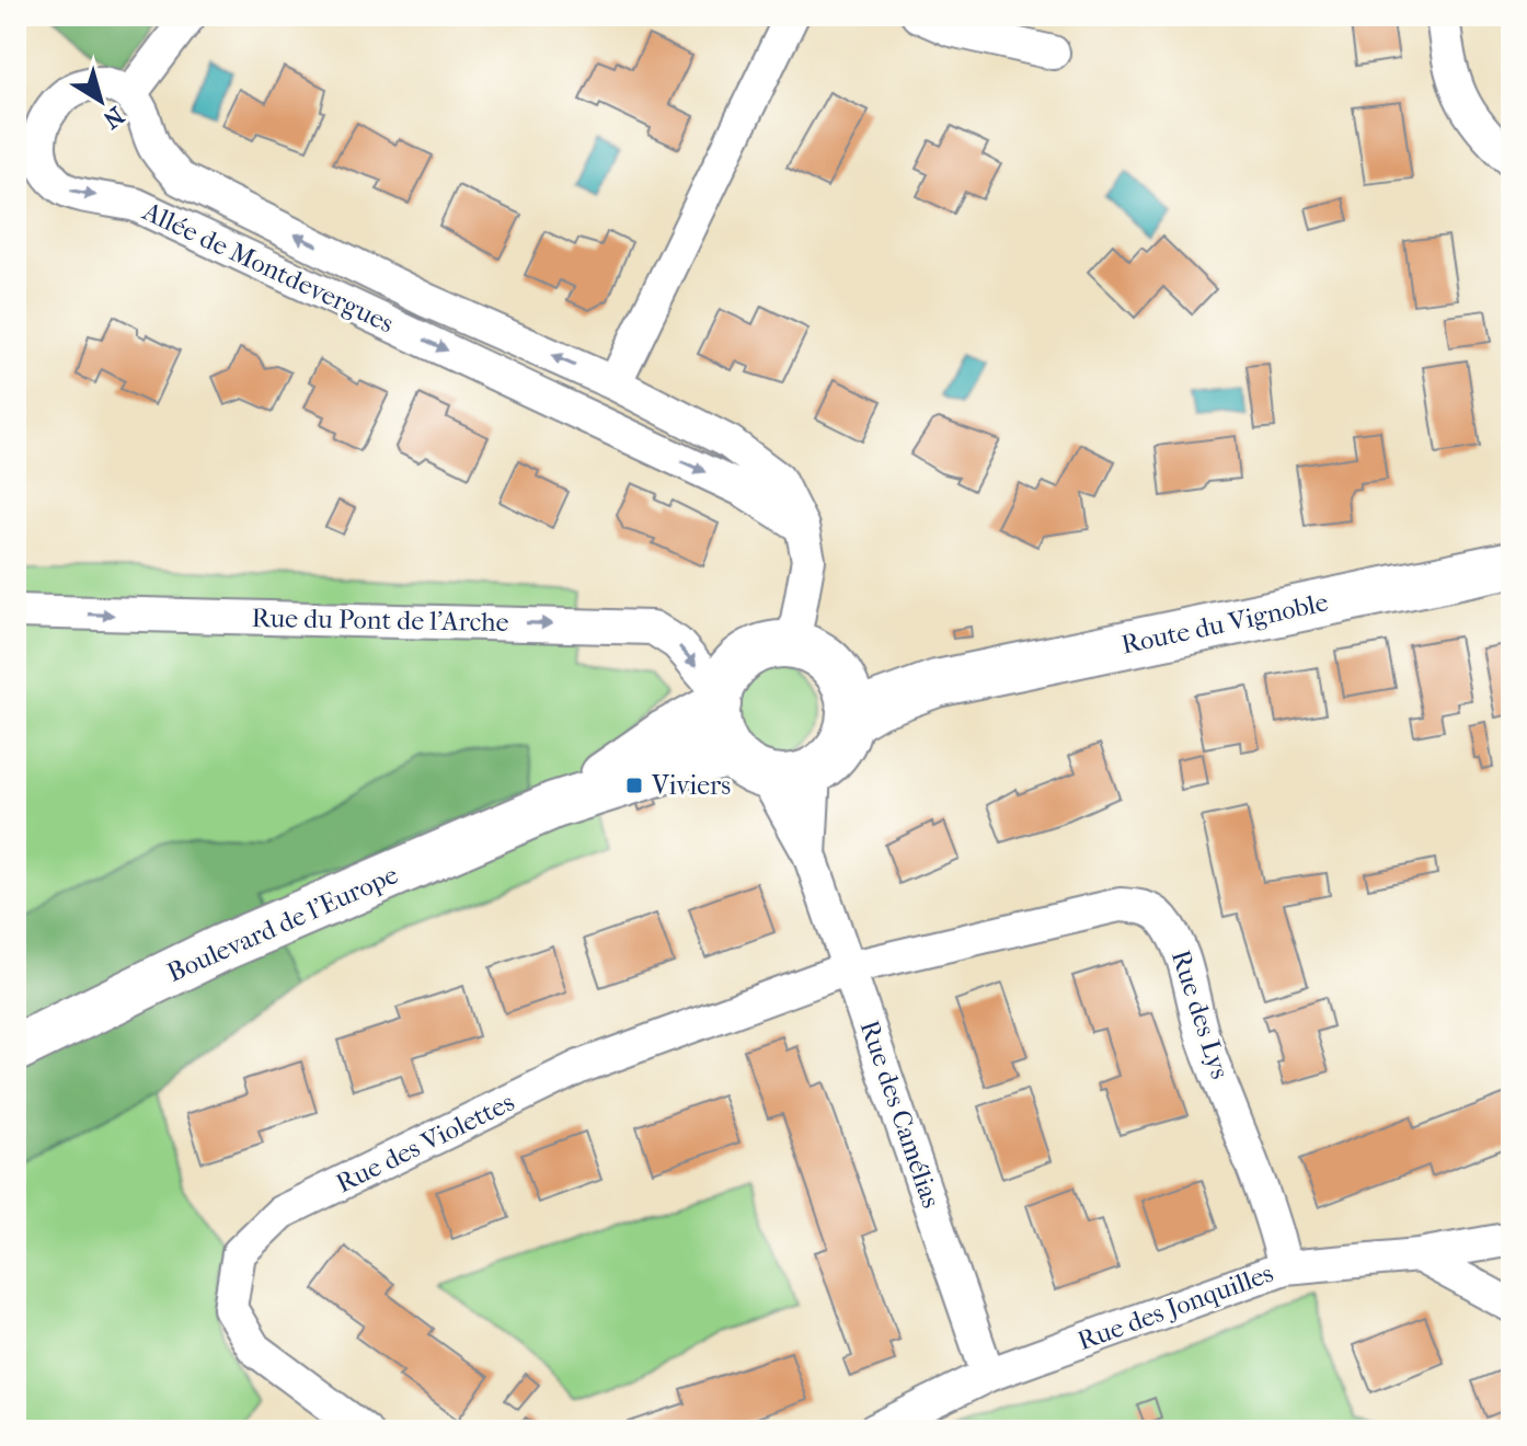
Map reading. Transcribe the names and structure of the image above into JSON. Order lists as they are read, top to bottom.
{
  "streets": {
    "street": [
      "Allée de Montdevergues",
      "Rue du Pont de l'Arche",
      "Route du Vignoble",
      "Boulevard de l'Europe",
      "Rue des Lys",
      "Rue des Camélias",
      "Rue des Violettes",
      "Rue des Jonquilles"
    ]
  },
  "crossings": [
    ["Allée de Montdevergues", "Rue du Pont de l'Arche"],
    ["Allée de Montdevergues", "Route du Vignoble"],
    ["Allée de Montdevergues", "Boulevard de l'Europe"],
    ["Allée de Montdevergues", "Rue des Camélias"],
    ["Rue du Pont de l'Arche", "Route du Vignoble"],
    ["Rue du Pont de l'Arche", "Boulevard de l'Europe"],
    ["Rue du Pont de l'Arche", "Rue des Camélias"],
    ["Route du Vignoble", "Boulevard de l'Europe"],
    ["Route du Vignoble", "Rue des Camélias"],
    ["Boulevard de l'Europe", "Rue des Camélias"],
    ["Rue des Lys", "Rue des Camélias"],
    ["Rue des Lys", "Rue des Violettes"],
    ["Rue des Lys", "Rue des Jonquilles"],
    ["Rue des Camélias", "Rue des Violettes"],
    ["Rue des Camélias", "Rue des Jonquilles"]
  ],
  "one_way": ["Rue du Pont de l'Arche"],
  "places": {
    "transit": ["Viviers"]
  },
  "north": "bottom right"
}
